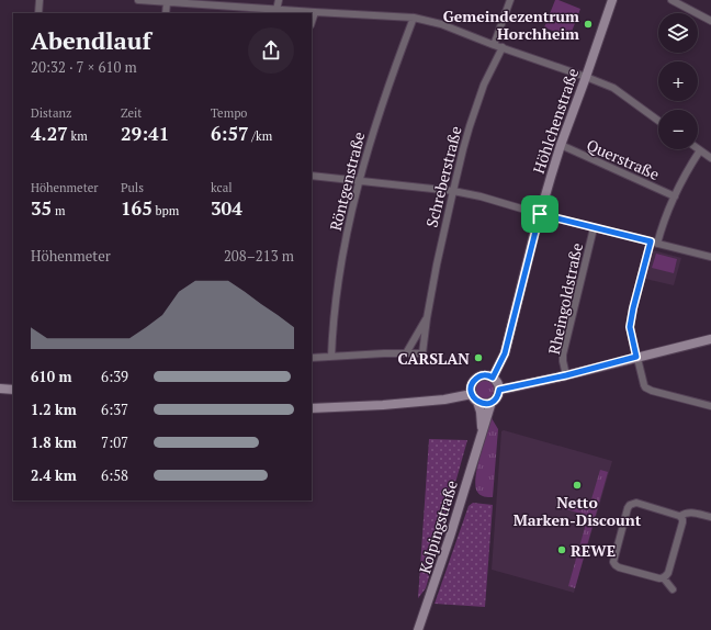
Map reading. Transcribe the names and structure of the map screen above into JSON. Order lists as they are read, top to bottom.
{
  "streets": {
    "main road": ["Höhlchenstraße", "Kolpingstraße"],
    "street": [
      "Querstraße",
      "Schreberstraße",
      "Röntgenstraße",
      "Rheingoldstraße"
    ]
  },
  "crossings": [
    ["Höhlchenstraße", "Querstraße"],
    ["Höhlchenstraße", "Kolpingstraße"]
  ],
  "places": [
    "Gemeindezentrum Horchheim",
    "CARSLAN",
    "Netto Marken-Discount",
    "REWE"
  ],
  "page": {
    "map_buttons": ["+", "−"],
    "heading": ["Abendlauf", "20:32 · 7 × 610 m"],
    "stats": [
      ["Distanz", "4.27 km"],
      ["Zeit", "29:41"],
      ["Tempo", "6:57 /km"],
      ["Höhenmeter", "35 m"],
      ["Puls", "165 bpm"],
      ["kcal", "304"]
    ],
    "chart": ["Höhenmeter", "208–213 m"],
    "list": [
      {
        "name": "610 m",
        "note": "6:39"
      },
      {
        "name": "1.2 km",
        "note": "6:37"
      },
      {
        "name": "1.8 km",
        "note": "7:07"
      },
      {
        "name": "2.4 km",
        "note": "6:58"
      }
    ]
  }
}
